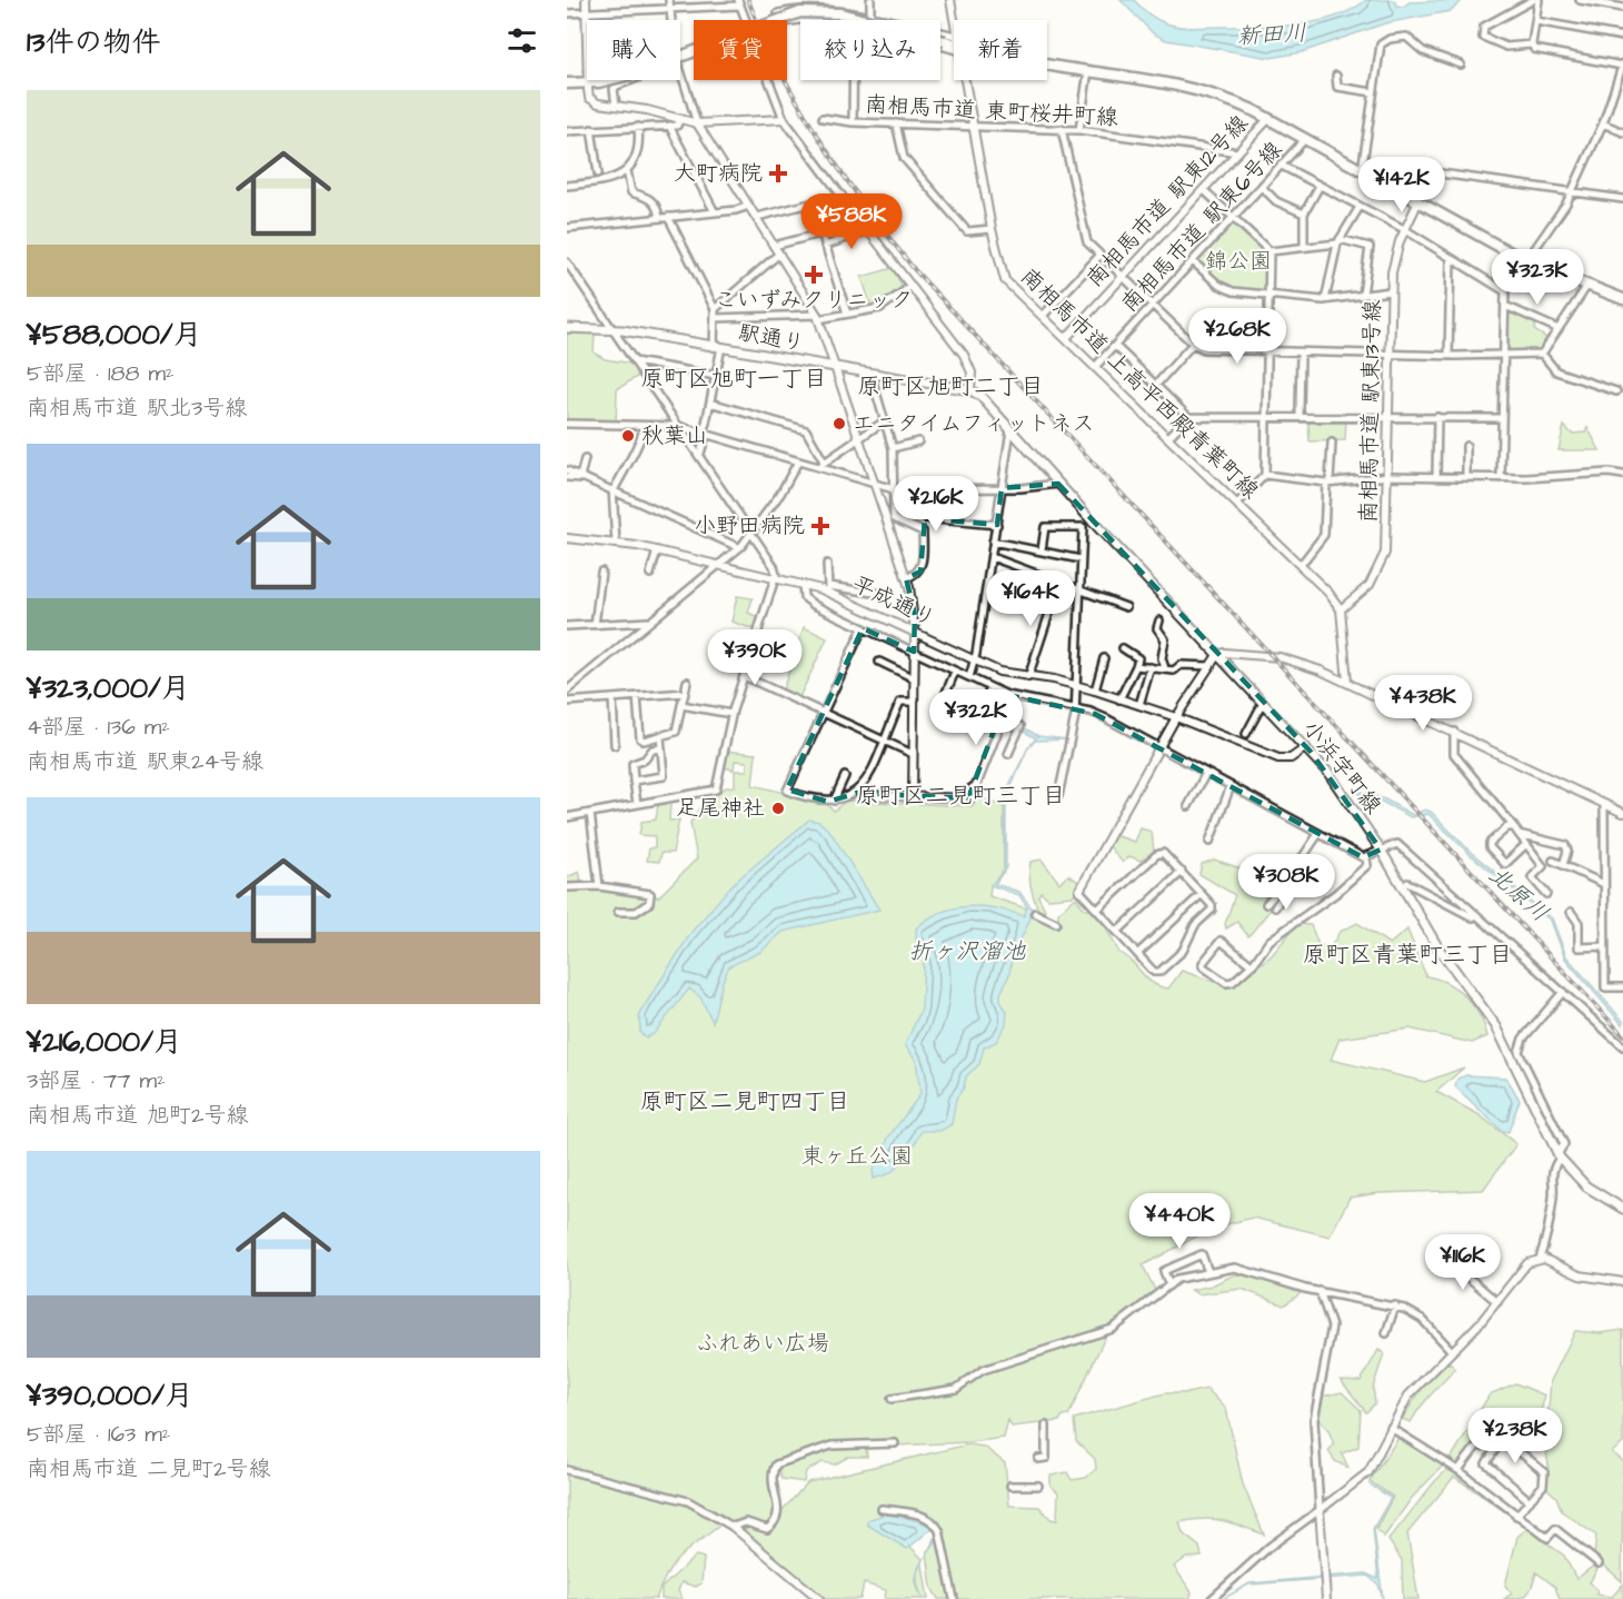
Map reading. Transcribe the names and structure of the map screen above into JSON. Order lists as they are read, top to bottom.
{
  "streets": {
    "main road": ["駅通り", "小浜字町線"],
    "street": [
      "南相馬市道 東町桜井町線",
      "南相馬市道 駅東12号線",
      "南相馬市道 駅東6号線",
      "南相馬市道 上高平西殿青葉町線",
      "南相馬市道 駅東13号線",
      "平成通り"
    ]
  },
  "crossings": [
    ["南相馬市道 東町桜井町線", "南相馬市道 駅東12号線"],
    ["南相馬市道 東町桜井町線", "南相馬市道 上高平西殿青葉町線"],
    ["南相馬市道 駅東12号線", "南相馬市道 上高平西殿青葉町線"],
    ["南相馬市道 駅東6号線", "南相馬市道 上高平西殿青葉町線"],
    ["駅通り", "小浜字町線"],
    ["南相馬市道 上高平西殿青葉町線", "南相馬市道 駅東13号線"],
    ["平成通り", "小浜字町線"]
  ],
  "districts": [
    "原町区旭町一丁目",
    "原町区旭町二丁目",
    "原町区二見町三丁目",
    "原町区青葉町三丁目",
    "原町区二見町四丁目"
  ],
  "water": ["新田川", "北原川", "折ヶ沢溜池"],
  "parks": ["錦公園", "東ヶ丘公園", "ふれあい広場"],
  "places": {
    "health": ["大町病院", "こいずみクリニック", "小野田病院"],
    "other": ["エニタイムフィットネス", "秋葉山", "足尾神社"]
  },
  "page": {
    "heading": "13件の物件",
    "chip": [
      "購入",
      "賃貸",
      "絞り込み",
      "新着"
    ],
    "list": [
      {
        "name": "¥588,000/月",
        "note": "5部屋 · 188 m² · 南相馬市道 駅北3号線"
      },
      {
        "name": "¥323,000/月",
        "note": "4部屋 · 136 m² · 南相馬市道 駅東24号線"
      },
      {
        "name": "¥216,000/月",
        "note": "3部屋 · 77 m² · 南相馬市道 旭町2号線"
      },
      {
        "name": "¥390,000/月",
        "note": "5部屋 · 163 m² · 南相馬市道 二見町2号線"
      }
    ],
    "price": [
      "¥142K",
      "¥588K",
      "¥323K",
      "¥268K",
      "¥216K",
      "¥164K",
      "¥390K",
      "¥438K",
      "¥322K",
      "¥308K",
      "¥440K",
      "¥116K",
      "¥238K"
    ]
  }
}
